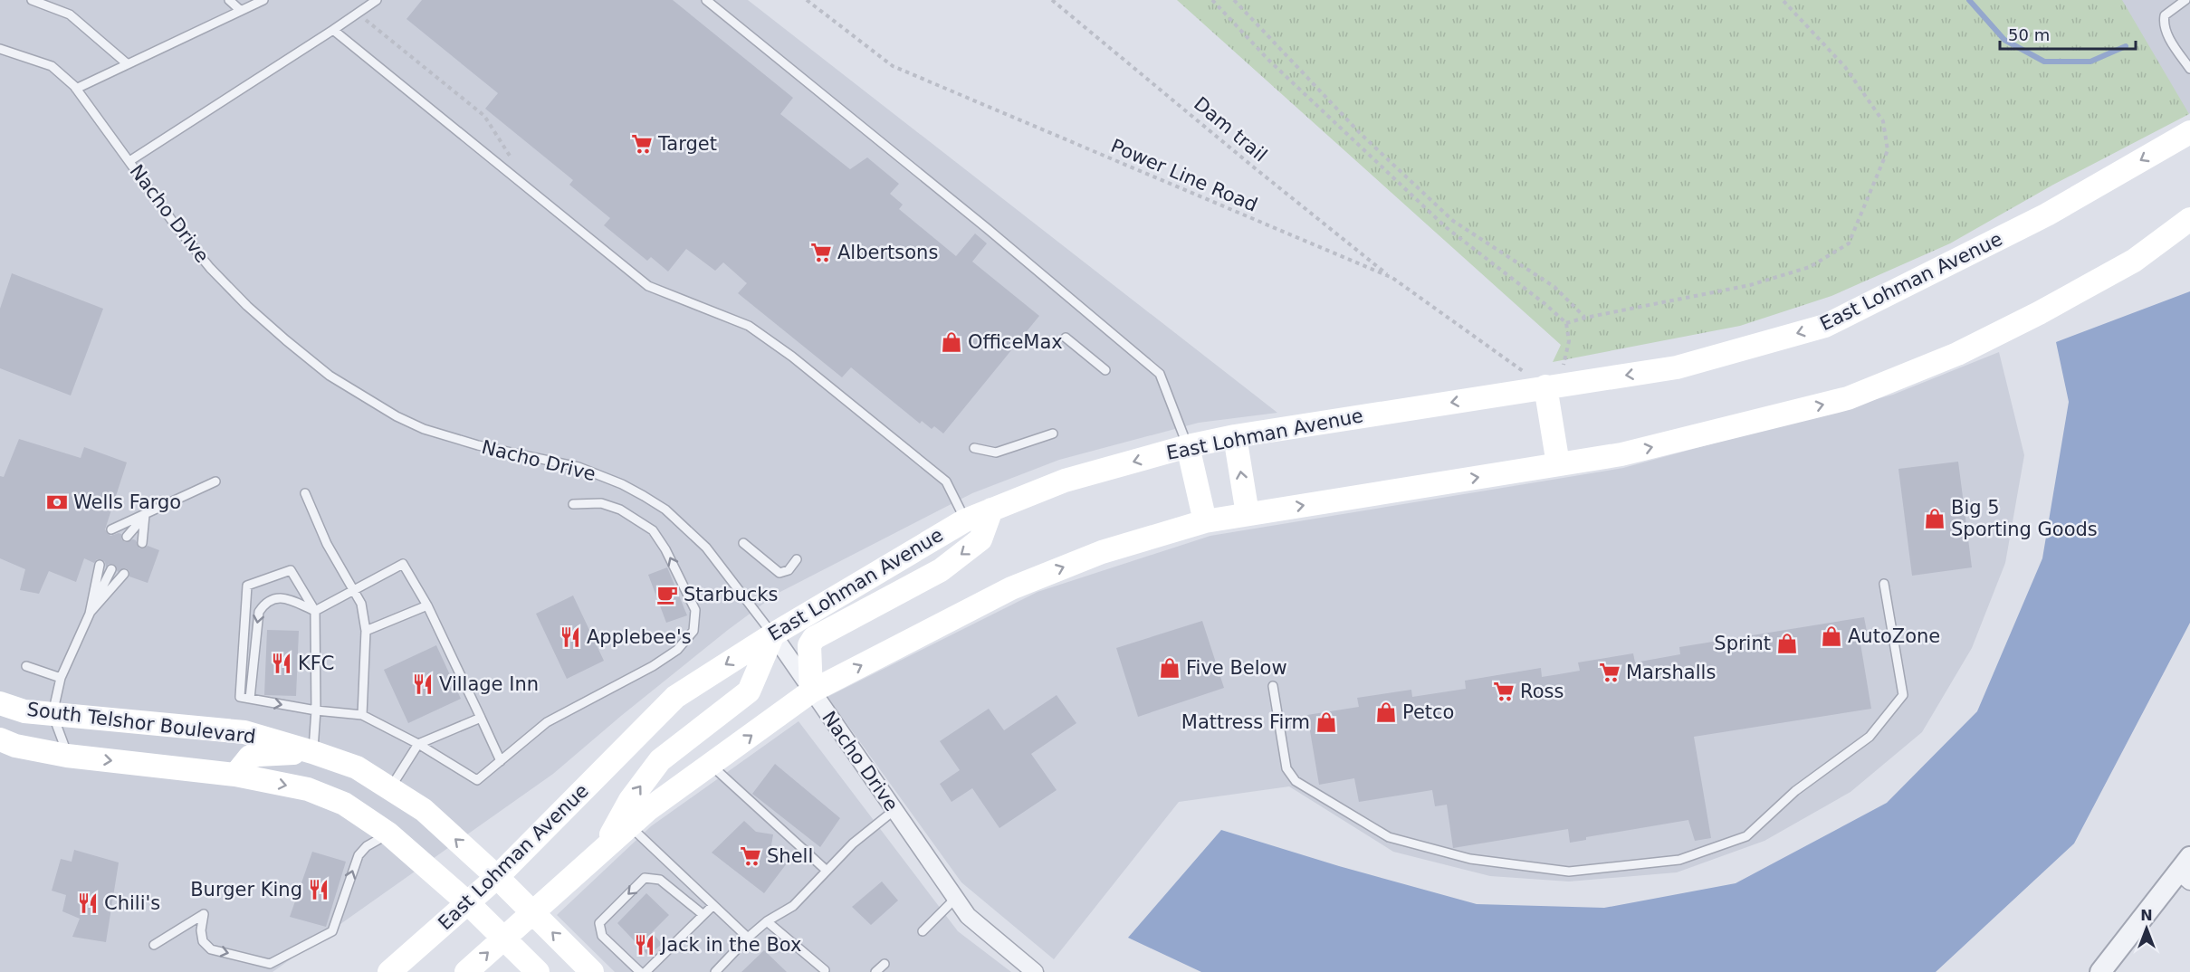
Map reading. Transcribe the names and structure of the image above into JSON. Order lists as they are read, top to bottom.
{
  "streets": {
    "main road": ["East Lohman Avenue", "South Telshor Boulevard"],
    "street": ["Nacho Drive"],
    "path": ["Dam trail", "Power Line Road"]
  },
  "crossings": [
    ["Dam trail", "Power Line Road"],
    ["Power Line Road", "East Lohman Avenue"],
    ["Nacho Drive", "East Lohman Avenue"],
    ["East Lohman Avenue", "South Telshor Boulevard"]
  ],
  "places": {
    "supermarket": [
      "Target",
      "Albertsons",
      "Marshalls",
      "Ross",
      "Shell"
    ],
    "shop": [
      "OfficeMax",
      "Big 5 Sporting Goods",
      "AutoZone",
      "Sprint",
      "Five Below",
      "Petco",
      "Mattress Firm"
    ],
    "bank": ["Wells Fargo"],
    "cafe": ["Starbucks"],
    "restaurant": [
      "Applebee's",
      "KFC",
      "Village Inn",
      "Burger King",
      "Chili's",
      "Jack in the Box"
    ]
  },
  "scale_bar": "50 m",
  "north": "top"
}
